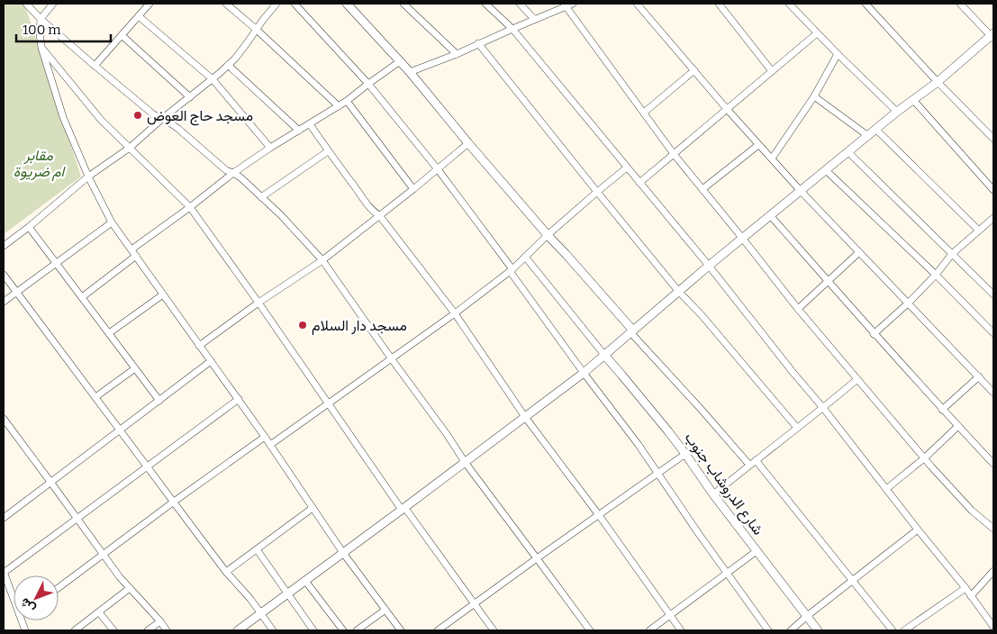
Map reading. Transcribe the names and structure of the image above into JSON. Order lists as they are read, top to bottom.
{
  "streets": {
    "street": ["شارع الدروشاب جنوب"]
  },
  "parks": ["مقابر ام ضريوة"],
  "places": ["مسجد حاج العوض", "مسجد دار السلام"],
  "scale_bar": "100 m",
  "north": "bottom left"
}
